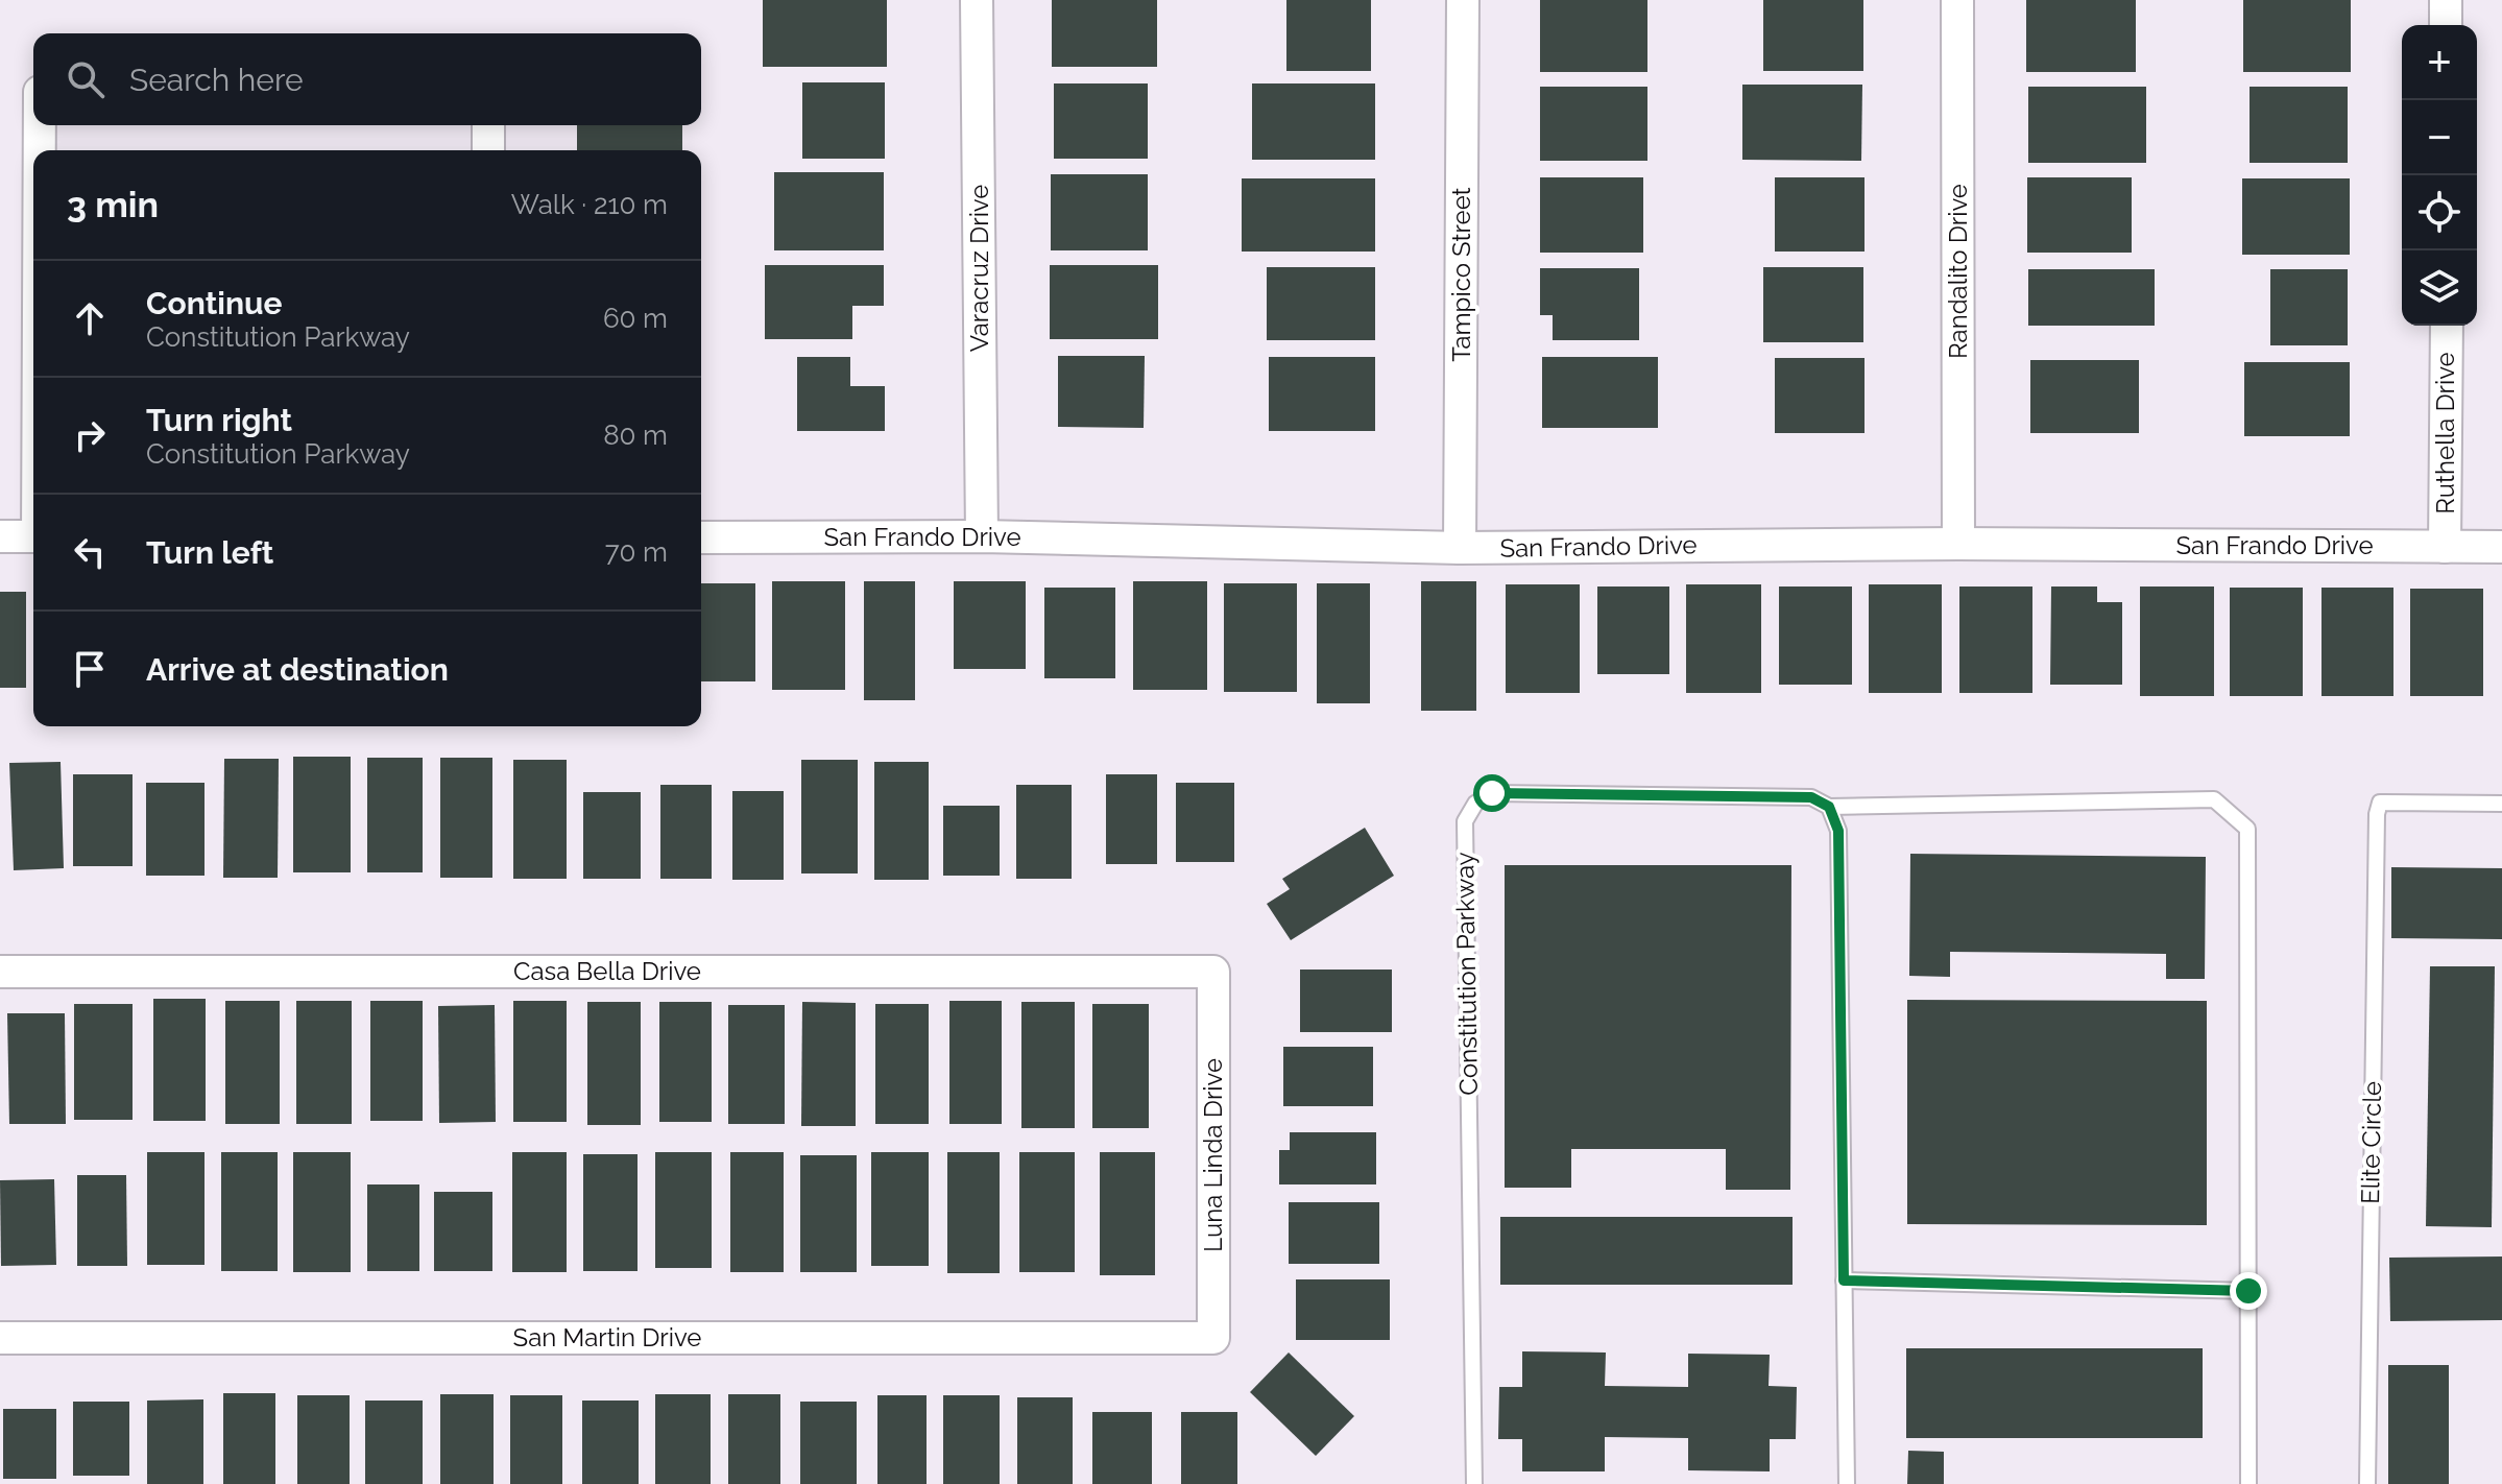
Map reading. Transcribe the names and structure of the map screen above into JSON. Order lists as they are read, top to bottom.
{
  "streets": {
    "street": [
      "Varacruz Drive",
      "Randalito Drive",
      "Tampico Street",
      "Ruthella Drive",
      "San Frando Drive",
      "Casa Bella Drive",
      "Luna Linda Drive",
      "San Martin Drive"
    ],
    "lane": ["Constitution Parkway", "Elite Circle"]
  },
  "crossings": [
    ["Varacruz Drive", "San Frando Drive"],
    ["Randalito Drive", "San Frando Drive"],
    ["Tampico Street", "San Frando Drive"],
    ["Ruthella Drive", "San Frando Drive"],
    ["Casa Bella Drive", "Luna Linda Drive"],
    ["Luna Linda Drive", "San Martin Drive"]
  ],
  "page": {
    "map_buttons": ["+", "−"],
    "search": "Search here",
    "heading": ["3 min", "Walk · 210 m"],
    "list": [
      ["Continue", "Constitution Parkway", "60 m"],
      ["Turn right", "Constitution Parkway", "80 m"],
      ["Turn left", "70 m"],
      "Arrive at destination"
    ]
  }
}
